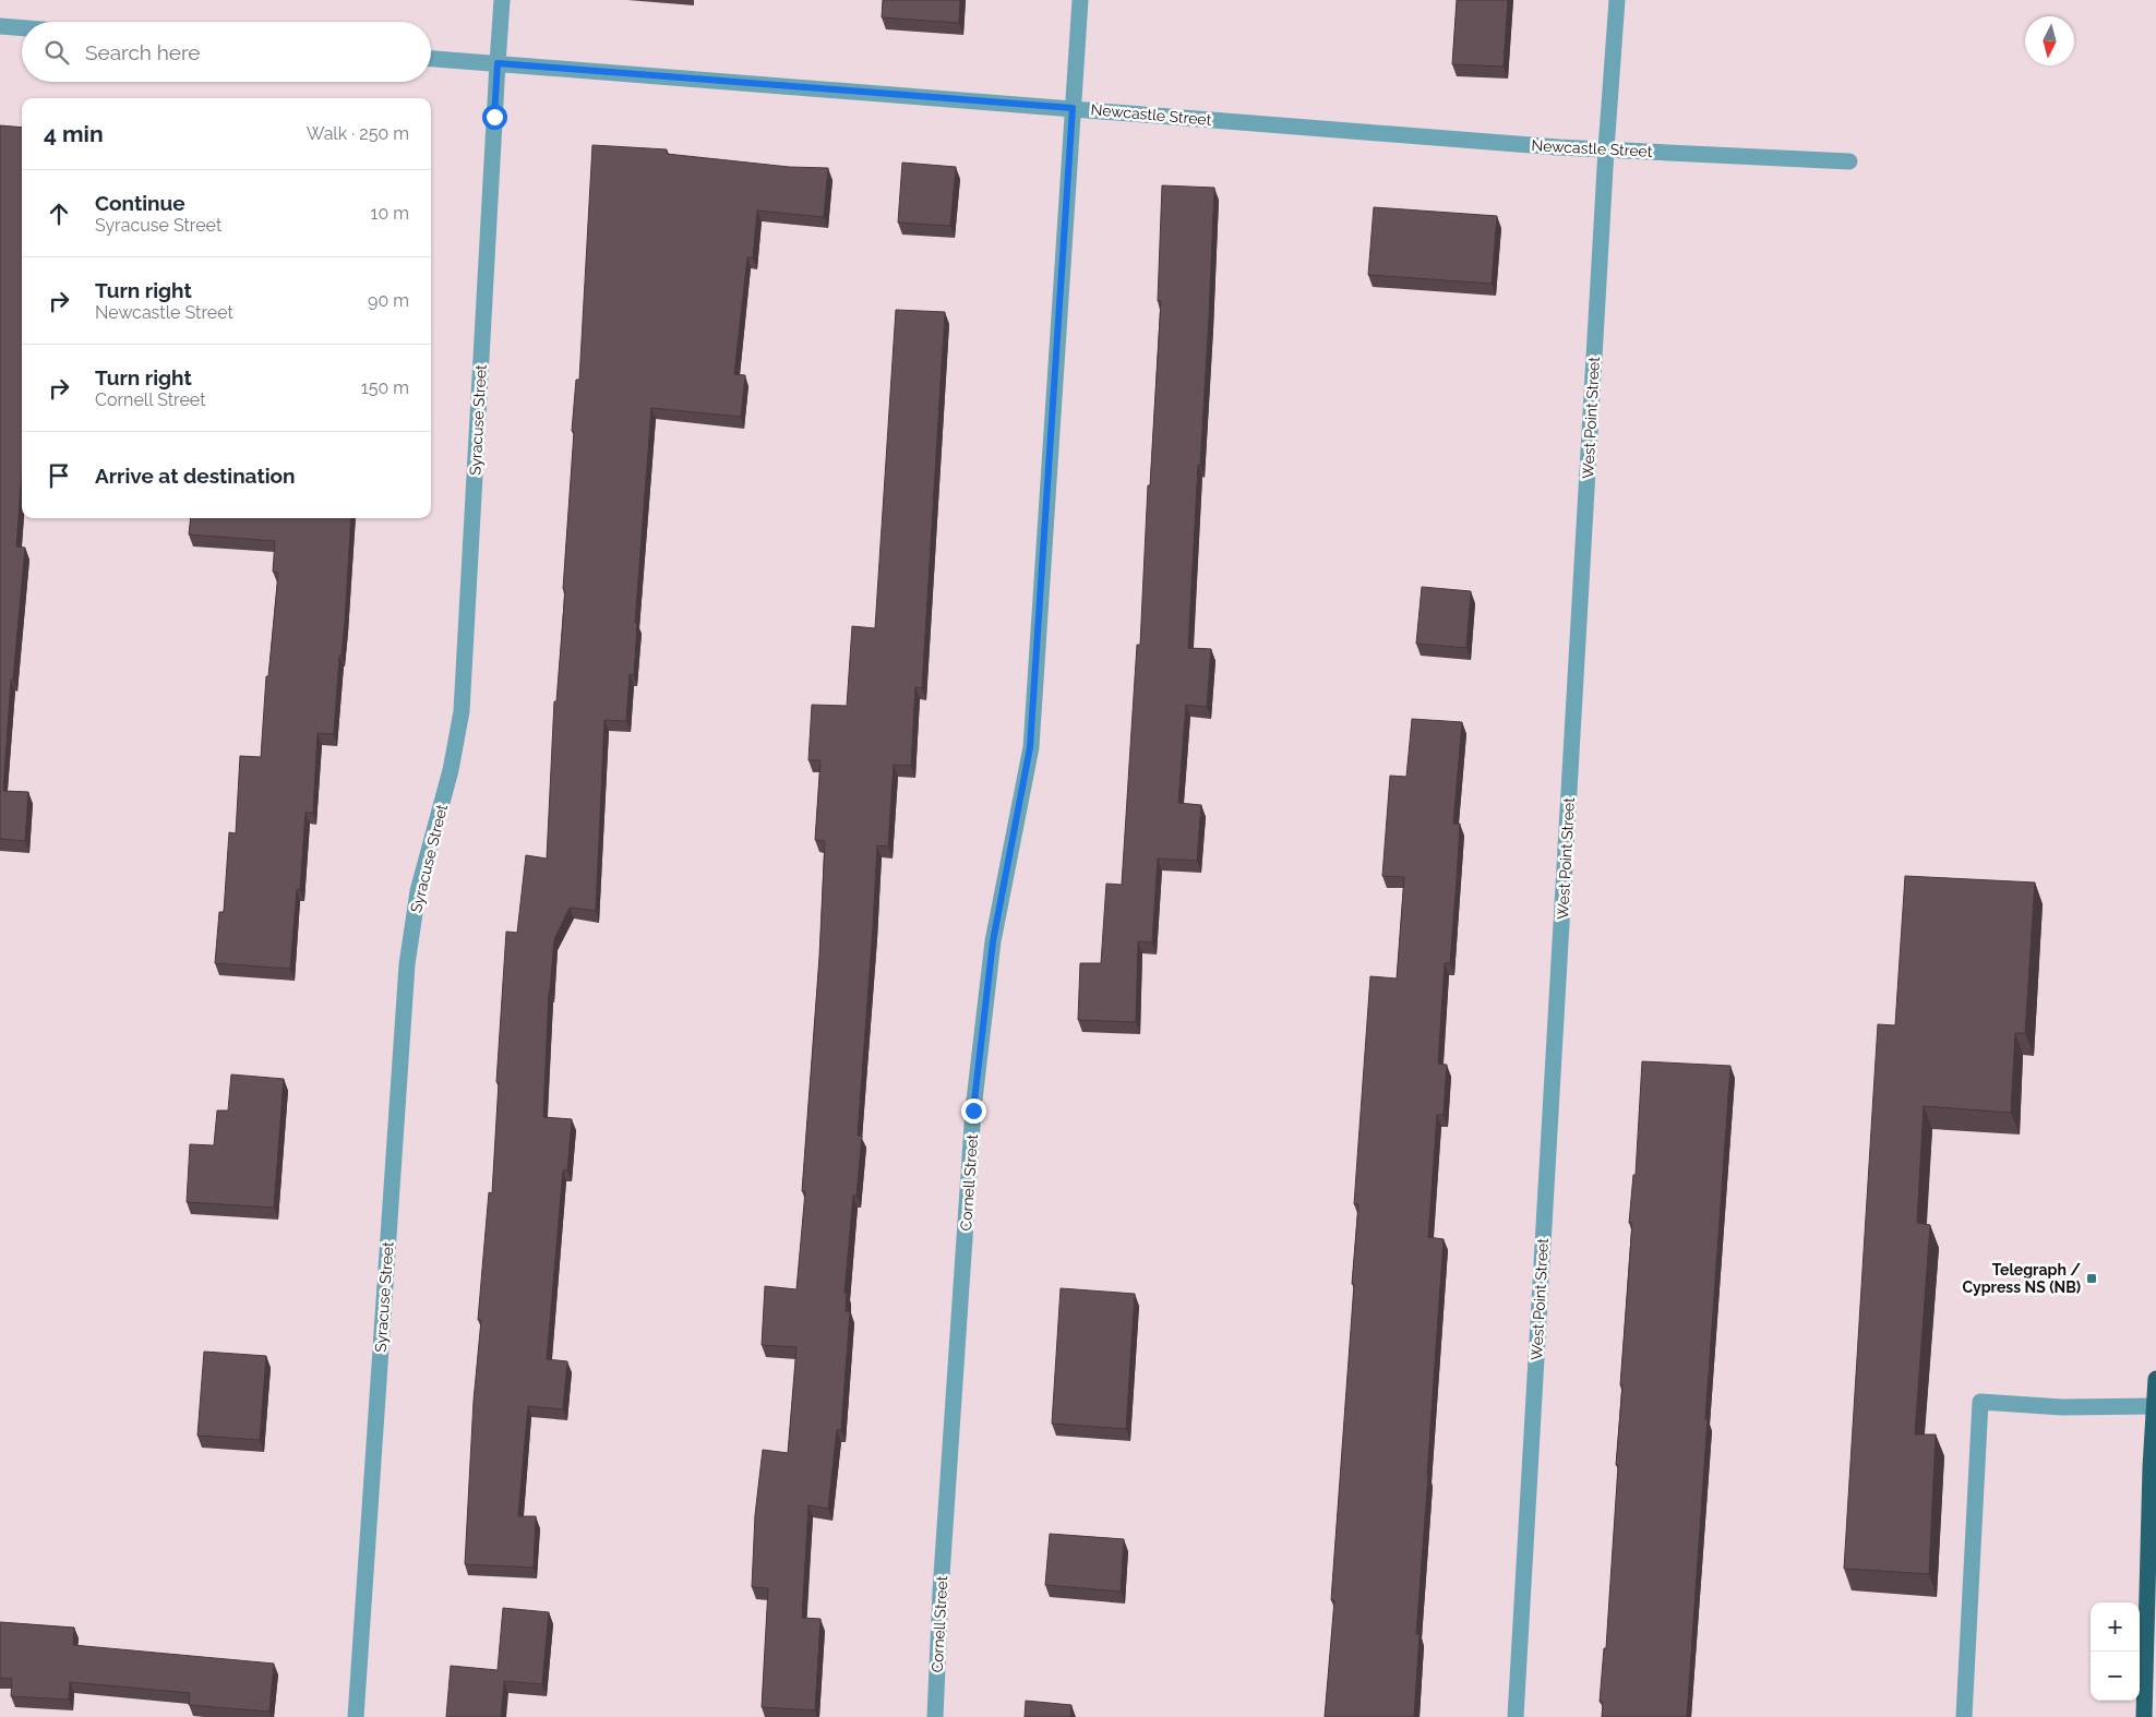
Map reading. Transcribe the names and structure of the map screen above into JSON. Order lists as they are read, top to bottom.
{
  "streets": {
    "street": [
      "Newcastle Street",
      "West Point Street",
      "Syracuse Street",
      "Cornell Street"
    ]
  },
  "crossings": [
    ["Newcastle Street", "West Point Street"],
    ["Newcastle Street", "Syracuse Street"],
    ["Newcastle Street", "Cornell Street"]
  ],
  "places": {
    "transit": ["Telegraph / Cypress NS (NB)"]
  },
  "north": "bottom",
  "page": {
    "search": "Search here",
    "heading": ["4 min", "Walk · 250 m"],
    "list": [
      ["Continue", "Syracuse Street", "10 m"],
      ["Turn right", "Newcastle Street", "90 m"],
      ["Turn right", "Cornell Street", "150 m"],
      "Arrive at destination"
    ],
    "map_buttons": ["+", "−"]
  }
}
